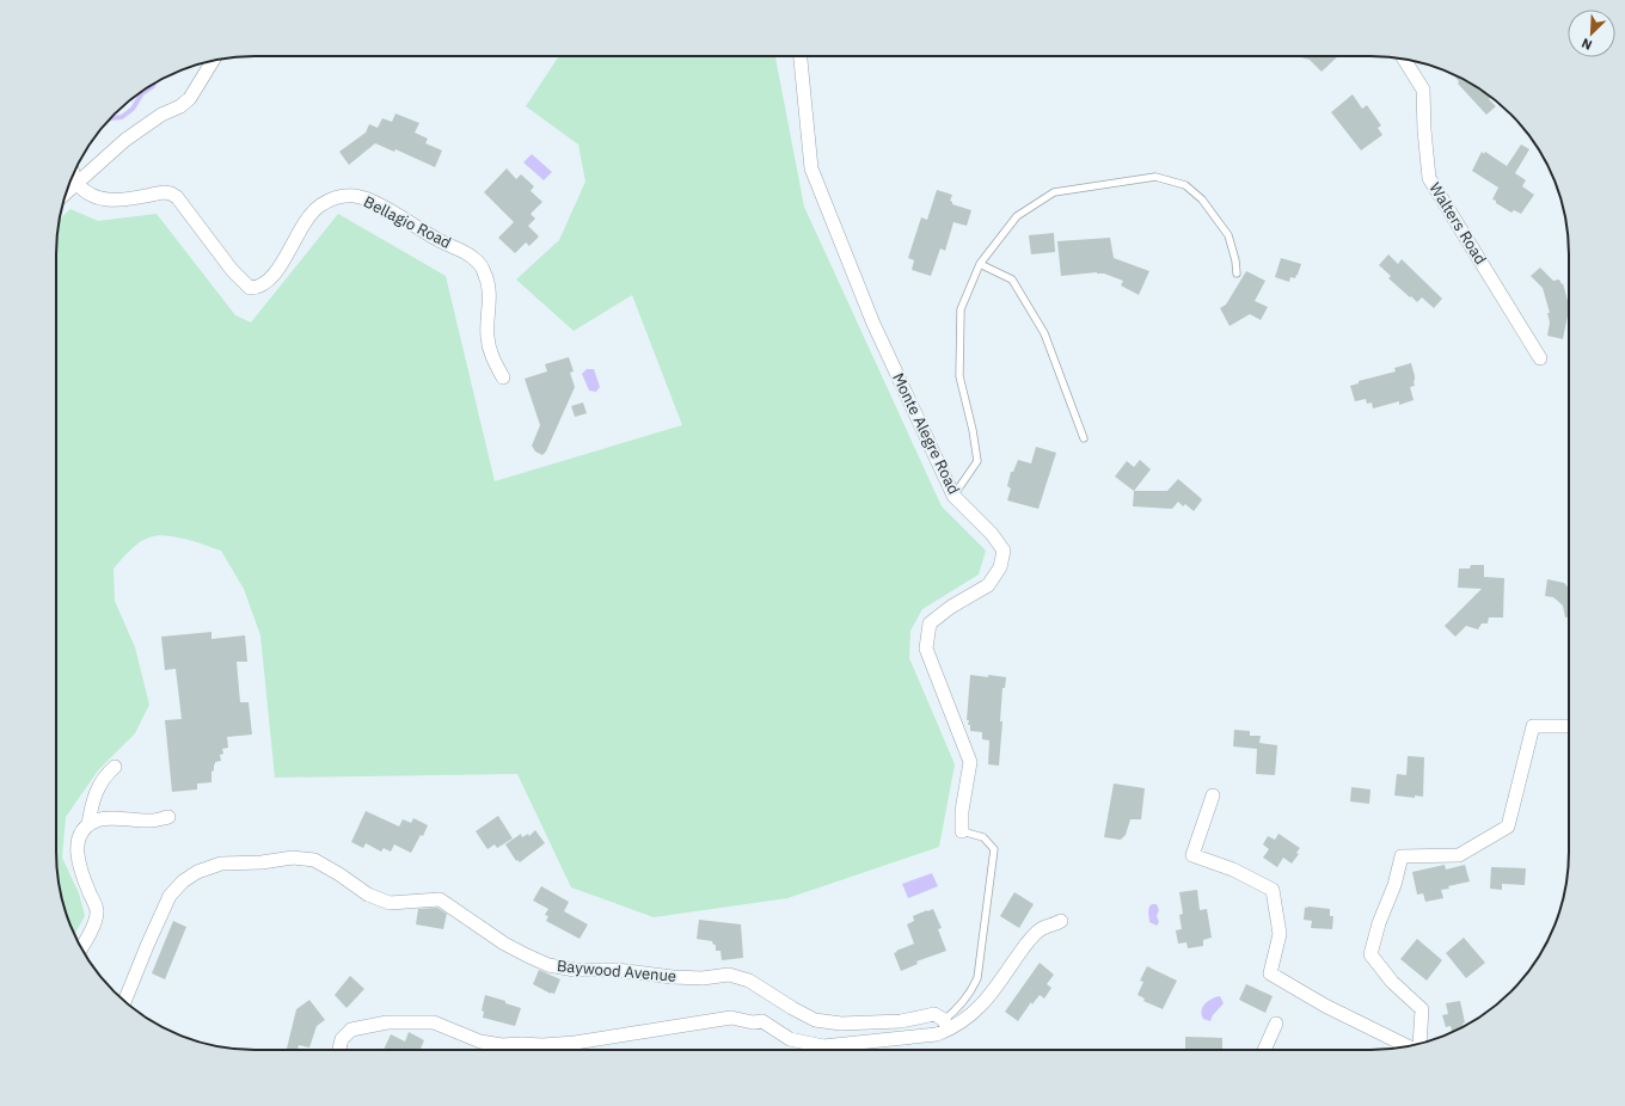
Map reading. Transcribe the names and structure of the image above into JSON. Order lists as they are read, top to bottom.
{
  "streets": {
    "street": [
      "Bellagio Road",
      "Walters Road",
      "Monte Alegre Road",
      "Baywood Avenue"
    ]
  },
  "north": "bottom left"
}
